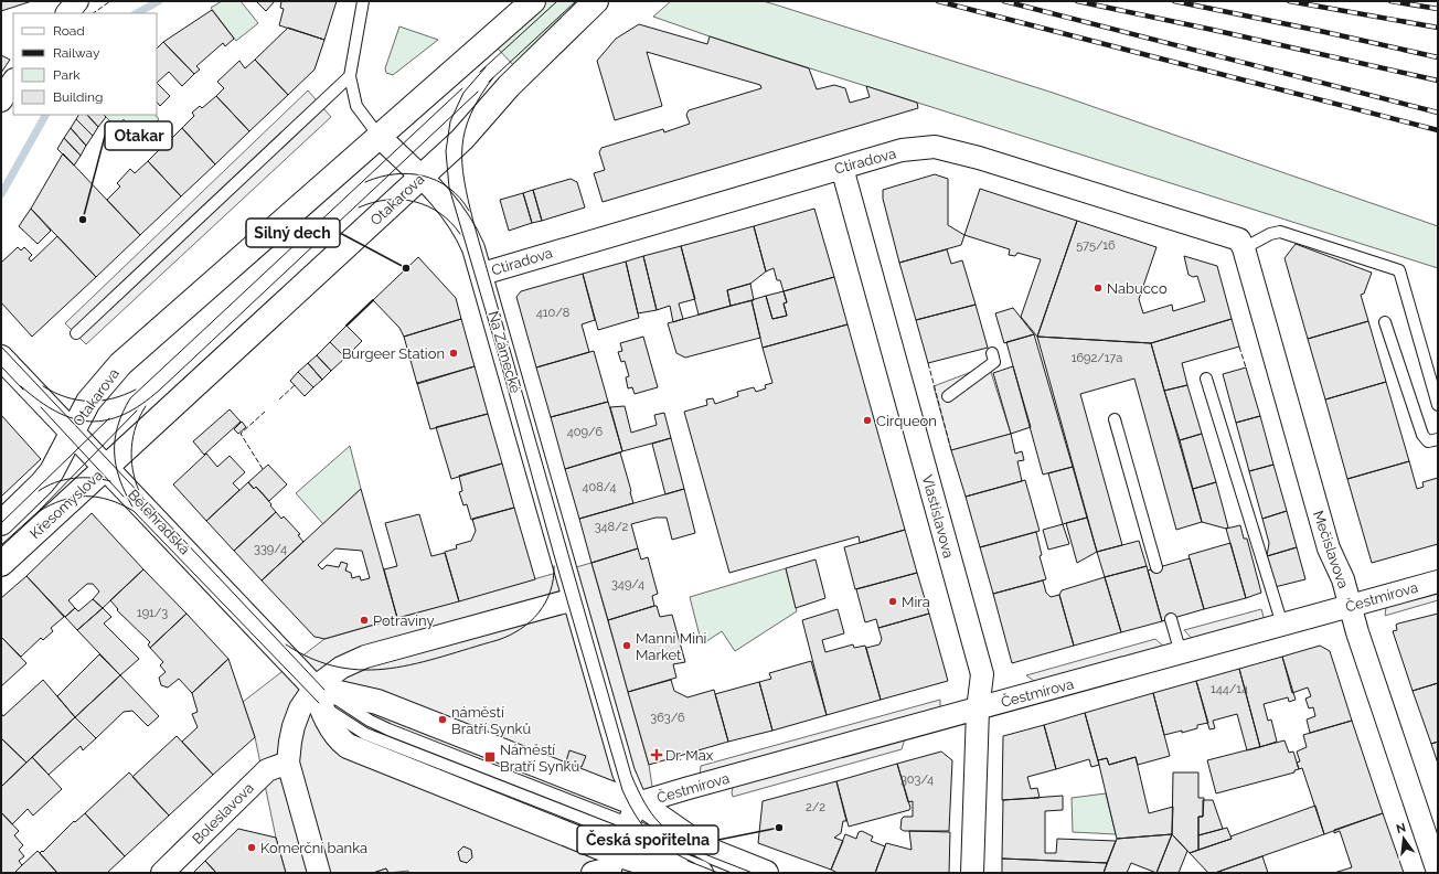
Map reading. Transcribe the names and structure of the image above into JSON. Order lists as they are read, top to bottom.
{
  "streets": {
    "main road": ["Otakarova", "Křesomyslova", "Bělehradská"],
    "street": [
      "Ctiradova",
      "Na Zámecké",
      "Vlastislavova",
      "Mečislavova",
      "Čestmírova",
      "Boleslavova"
    ]
  },
  "crossings": [
    ["Ctiradova", "Na Zámecké"],
    ["Ctiradova", "Vlastislavova"],
    ["Ctiradova", "Mečislavova"],
    ["Otakarova", "Na Zámecké"],
    ["Otakarova", "Křesomyslova"],
    ["Otakarova", "Bělehradská"],
    ["Křesomyslova", "Bělehradská"],
    ["Vlastislavova", "Čestmírova"],
    ["Mečislavova", "Čestmírova"]
  ],
  "places": {
    "other": [
      "Otakar",
      "Silný dech",
      "Nabucco",
      "Burgeer Station",
      "Cirqueon",
      "Mira",
      "Potraviny",
      "Manni Mini Market",
      "náměstí Bratří Synků",
      "Česká spořitelna",
      "Komerční banka"
    ],
    "health": ["Dr. Max"],
    "transit": ["Náměstí Bratří Synků"]
  },
  "house_numbers": [
    "575/16",
    "410/8",
    "1692/17a",
    "409/6",
    "408/4",
    "348/2",
    "339/4",
    "349/4",
    "191/3",
    "144/14",
    "363/6",
    "303/4",
    "2/2"
  ],
  "legend": [
    "Road",
    "Railway",
    "Park",
    "Building"
  ],
  "north": "top"
}
